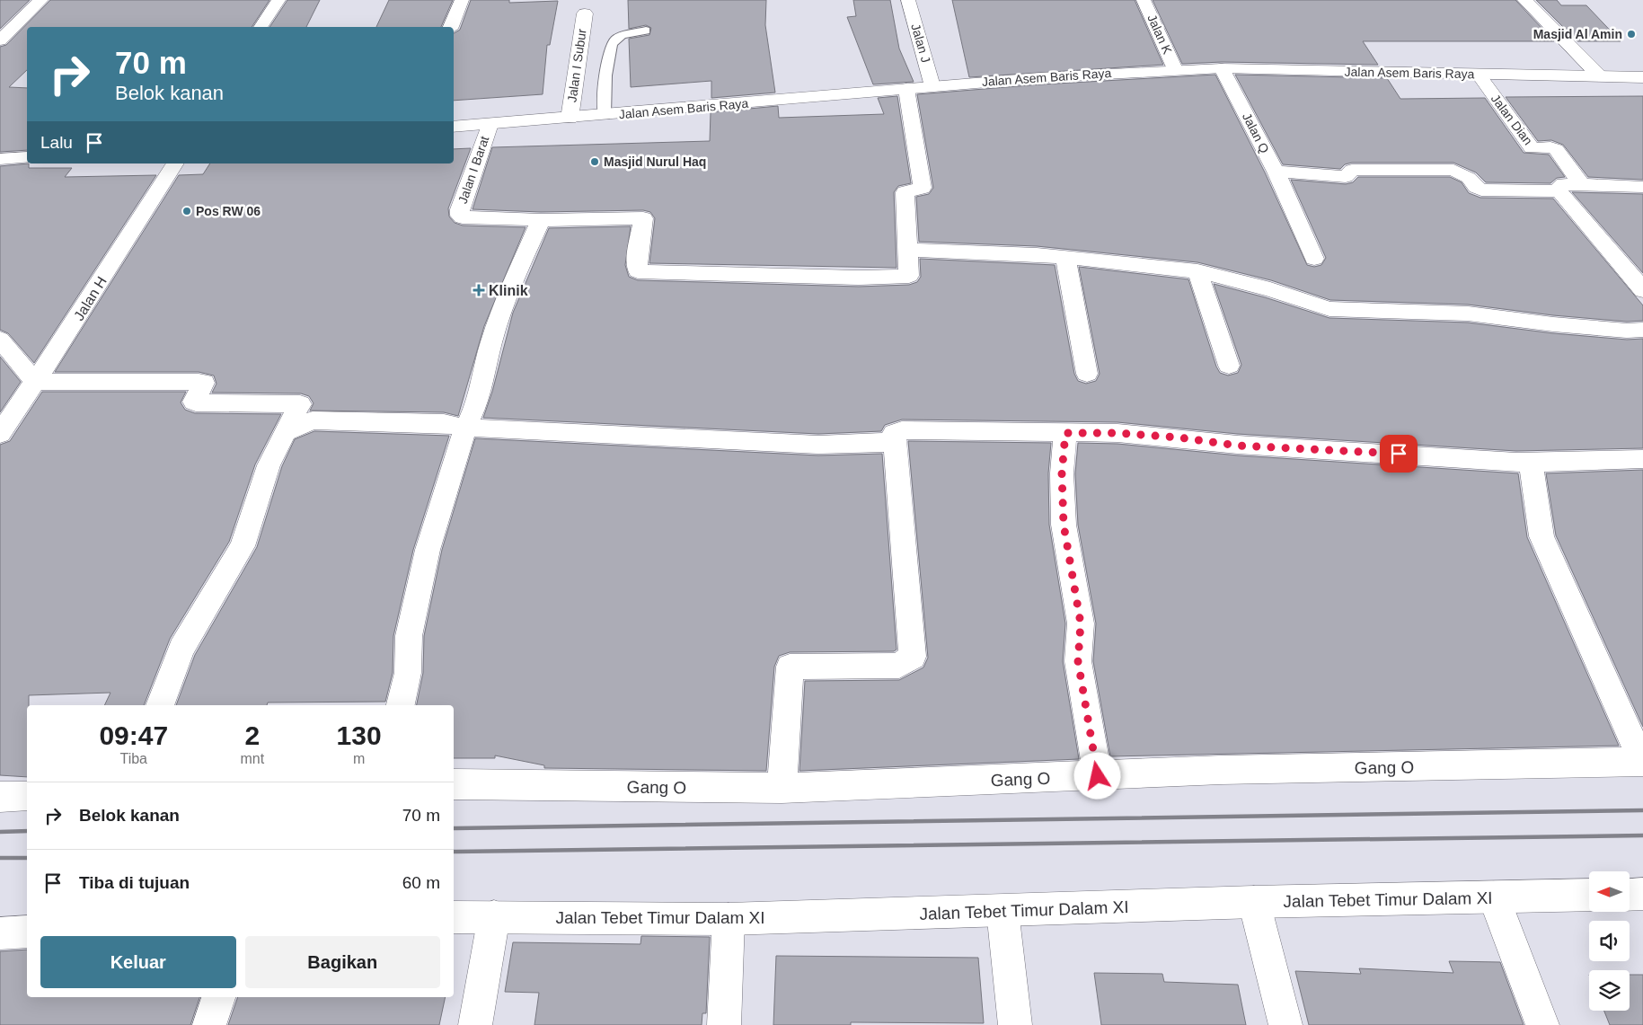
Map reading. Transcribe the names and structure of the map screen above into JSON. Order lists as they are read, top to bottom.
{
  "streets": {
    "street": [
      "Jalan K",
      "Jalan J",
      "Jalan I Subur",
      "Jalan Asem Baris Raya",
      "Jalan Dian",
      "Jalan Q",
      "Jalan I Barat",
      "Jalan H",
      "Gang O",
      "Jalan Tebet Timur Dalam XI"
    ]
  },
  "crossings": [
    ["Jalan K", "Jalan Asem Baris Raya"],
    ["Jalan J", "Jalan Asem Baris Raya"],
    ["Jalan I Subur", "Jalan Asem Baris Raya"],
    ["Jalan Asem Baris Raya", "Jalan Dian"],
    ["Jalan Asem Baris Raya", "Jalan Q"],
    ["Jalan Asem Baris Raya", "Jalan I Barat"]
  ],
  "places": {
    "other": ["Masjid Al Amin", "Masjid Nurul Haq", "Pos RW 06"],
    "health": ["Klinik"]
  },
  "north": "left",
  "page": {
    "turn": ["70 m", "Belok kanan"],
    "then": "Lalu",
    "eta": [
      "09:47",
      "Tiba",
      "2",
      "mnt",
      "130",
      "m"
    ],
    "list": [
      {
        "name": "Belok kanan",
        "value": "70 m"
      },
      {
        "name": "Tiba di tujuan",
        "value": "60 m"
      }
    ],
    "buttons": ["Keluar", "Bagikan"]
  }
}
